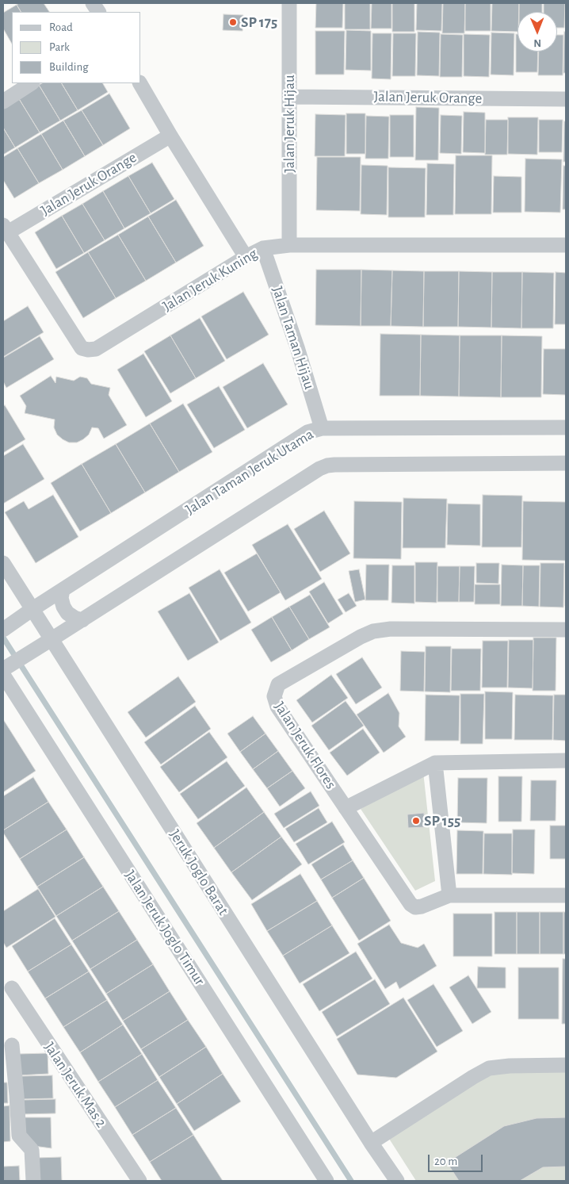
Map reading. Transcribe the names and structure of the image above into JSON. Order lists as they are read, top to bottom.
{
  "streets": {
    "street": [
      "Jalan Jeruk Orange",
      "Jalan Jeruk Hijau",
      "Jalan Jeruk Kuning",
      "Jalan Taman Hijau",
      "Jalan Taman Jeruk Utama",
      "Jalan Jeruk Flores",
      "Jeruk Joglo Barat",
      "Jalan Jeruk Joglo Timur",
      "Jalan Jeruk Mas 2"
    ]
  },
  "crossings": [
    ["Jalan Jeruk Orange", "Jalan Jeruk Hijau"],
    ["Jalan Jeruk Orange", "Jalan Jeruk Kuning"],
    ["Jalan Jeruk Hijau", "Jalan Jeruk Kuning"],
    ["Jalan Jeruk Kuning", "Jalan Taman Hijau"],
    ["Jalan Taman Hijau", "Jalan Taman Jeruk Utama"],
    ["Jalan Taman Jeruk Utama", "Jeruk Joglo Barat"]
  ],
  "places": ["SP 175", "SP 155"],
  "legend": ["Road", "Park", "Building"],
  "scale_bar": "20 m",
  "north": "bottom"
}
